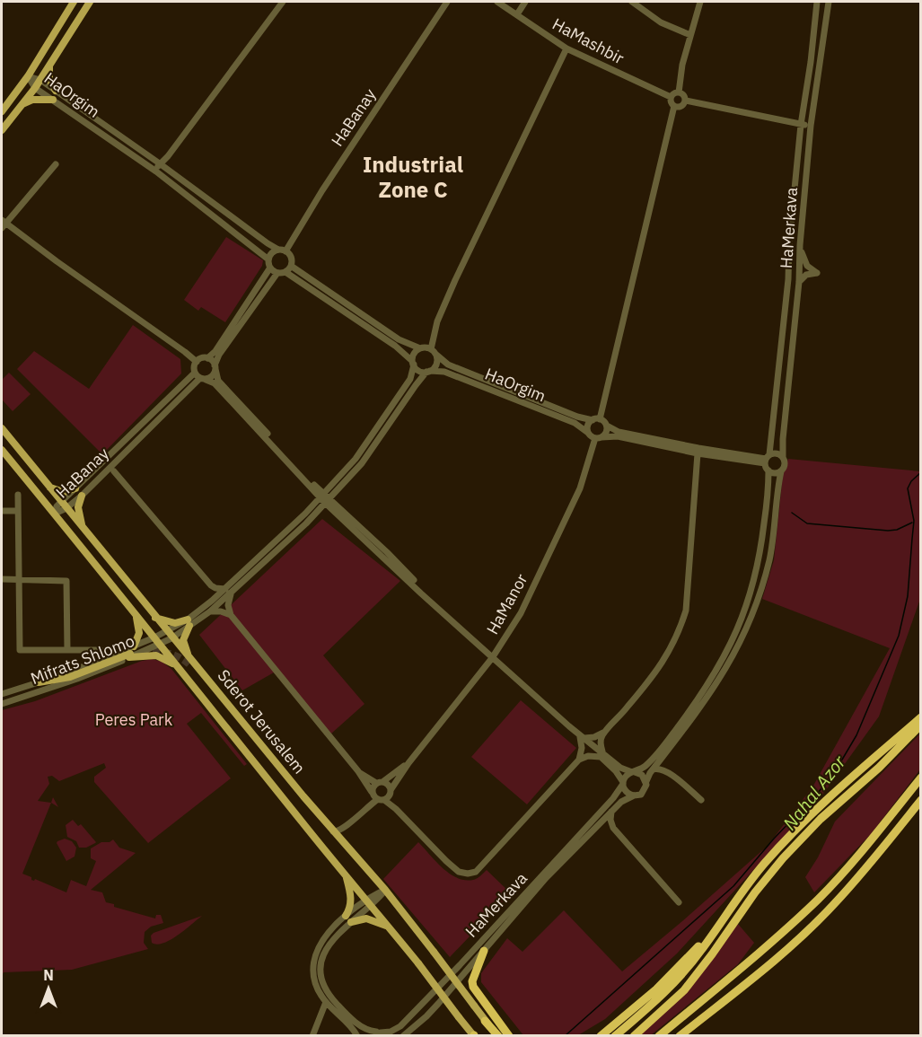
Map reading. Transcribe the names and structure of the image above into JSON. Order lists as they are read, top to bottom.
{
  "streets": {
    "main road": ["Sderot Jerusalem"],
    "street": [
      "HaMashbir",
      "HaOrgim",
      "HaBanay",
      "HaMerkava",
      "HaManor",
      "Mifrats Shlomo"
    ]
  },
  "crossings": [
    ["HaOrgim", "HaBanay"],
    ["HaOrgim", "HaManor"],
    ["HaBanay", "Sderot Jerusalem"],
    ["HaManor", "Sderot Jerusalem"],
    ["Mifrats Shlomo", "Sderot Jerusalem"]
  ],
  "districts": ["Industrial Zone C"],
  "water": ["Nahal Azor"],
  "parks": ["Peres Park"],
  "north": "top"
}
